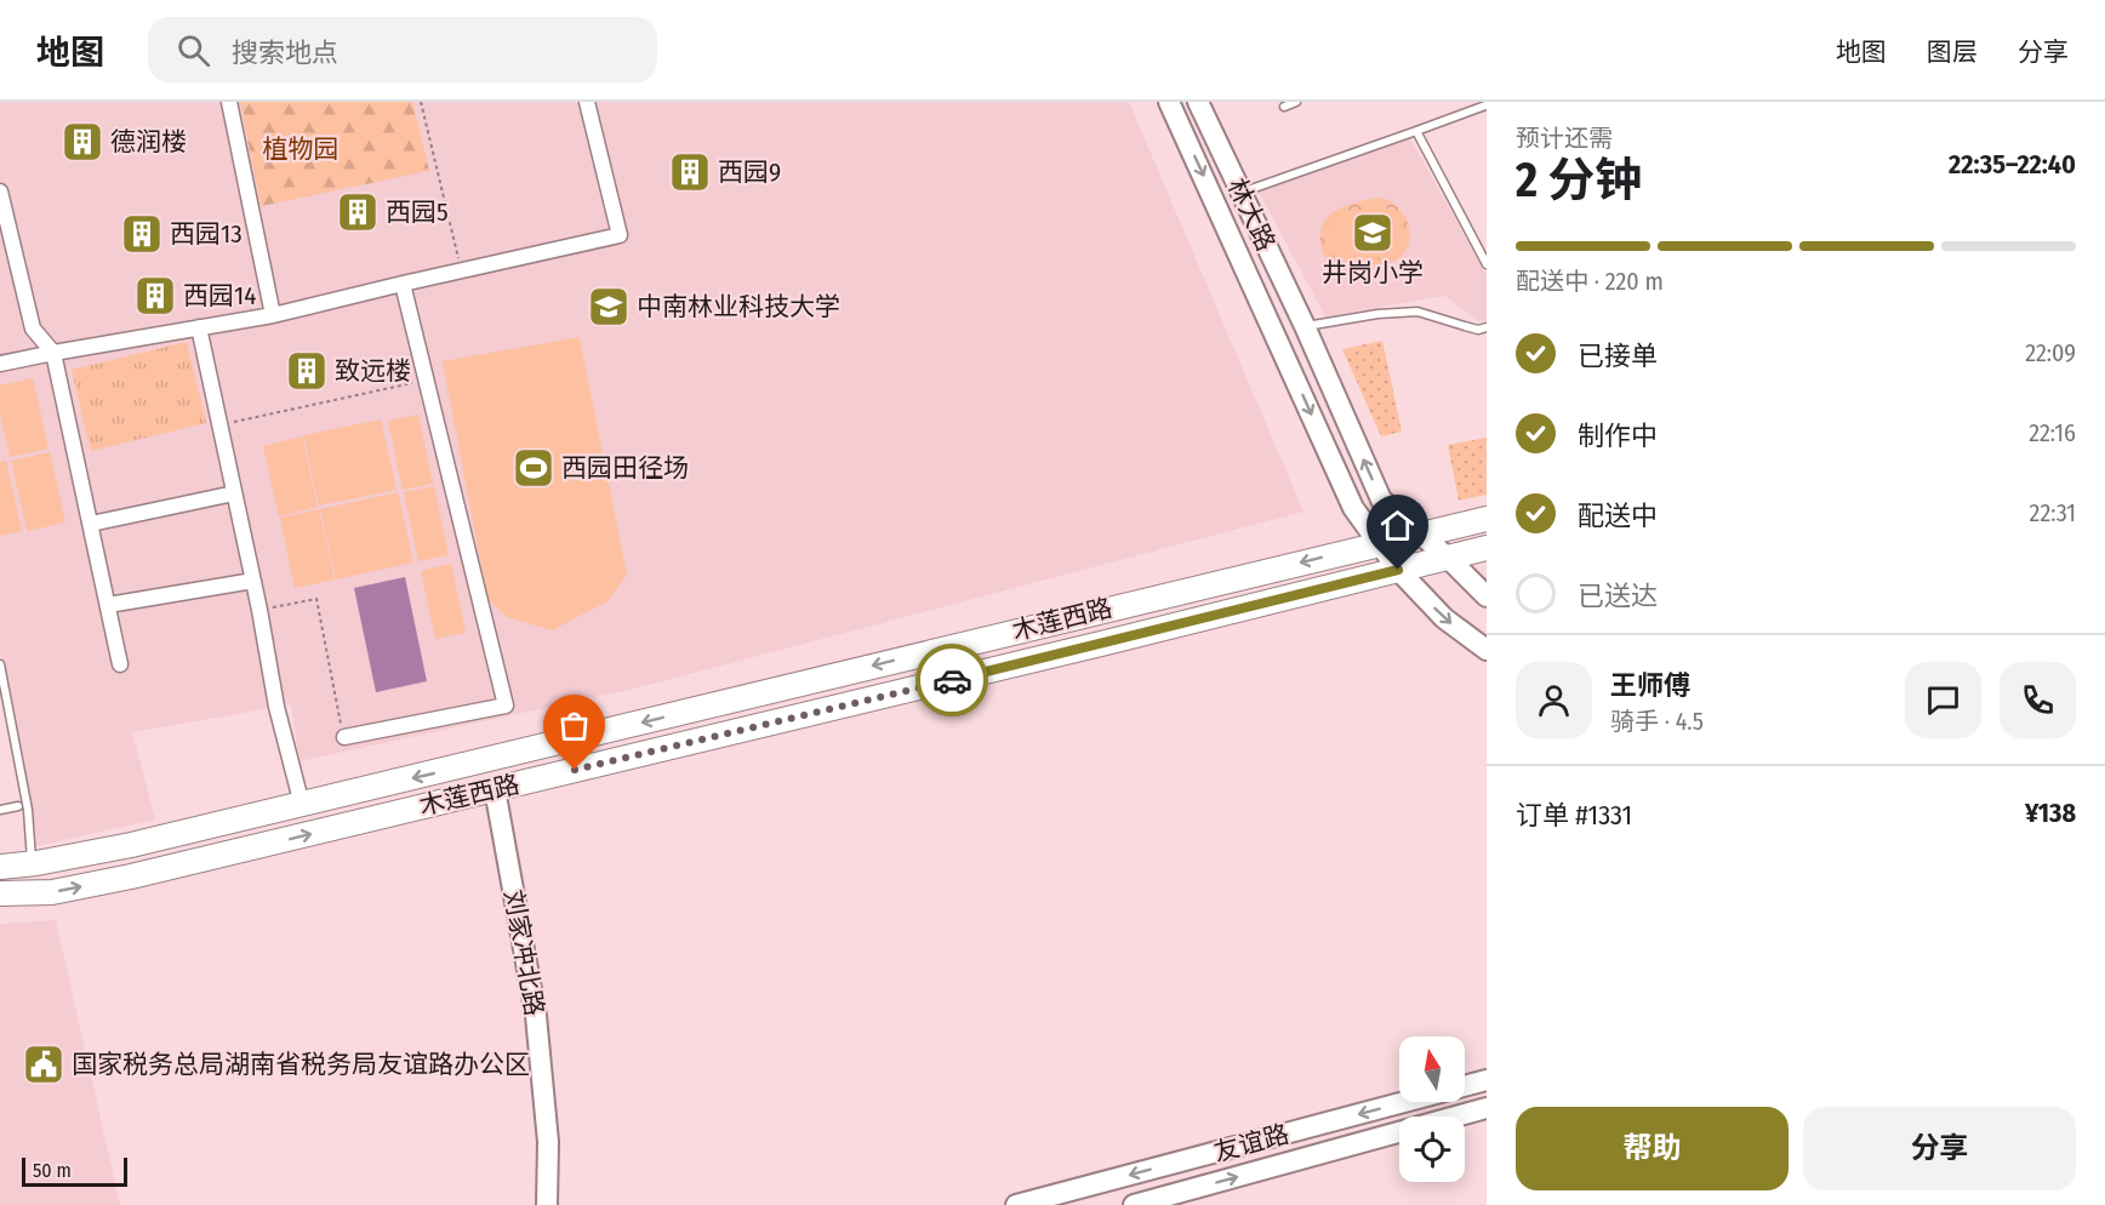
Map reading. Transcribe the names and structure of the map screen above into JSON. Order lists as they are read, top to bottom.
{
  "streets": {
    "main road": [
      "林大路",
      "木莲西路",
      "刘家冲北路",
      "友谊路"
    ]
  },
  "crossings": [
    ["林大路", "木莲西路"],
    ["木莲西路", "刘家冲北路"]
  ],
  "parks": ["植物园"],
  "places": {
    "building": [
      "德润楼",
      "西园9",
      "西园5",
      "西园13",
      "西园14",
      "致远楼"
    ],
    "school or university": ["井岗小学", "中南林业科技大学"],
    "sports": ["西园田径场"],
    "public building": ["国家税务总局湖南省税务局友谊路办公区"]
  },
  "scale_bar": "50 m",
  "north": "top",
  "page": {
    "header": "地图",
    "search": "搜索地点",
    "nav": ["地图", "图层", "分享"],
    "heading": ["2 分钟", "预计还需", "22:35–22:40"],
    "panel": [
      "王师傅",
      "骑手 · 4.5",
      "订单 #1331",
      "¥138"
    ],
    "bar": "配送中 · 220 m",
    "list": [
      ["已接单", "22:09"],
      ["制作中", "22:16"],
      ["配送中", "22:31"],
      "已送达"
    ],
    "buttons": ["帮助", "分享"],
    "scale": "50 m"
  }
}
